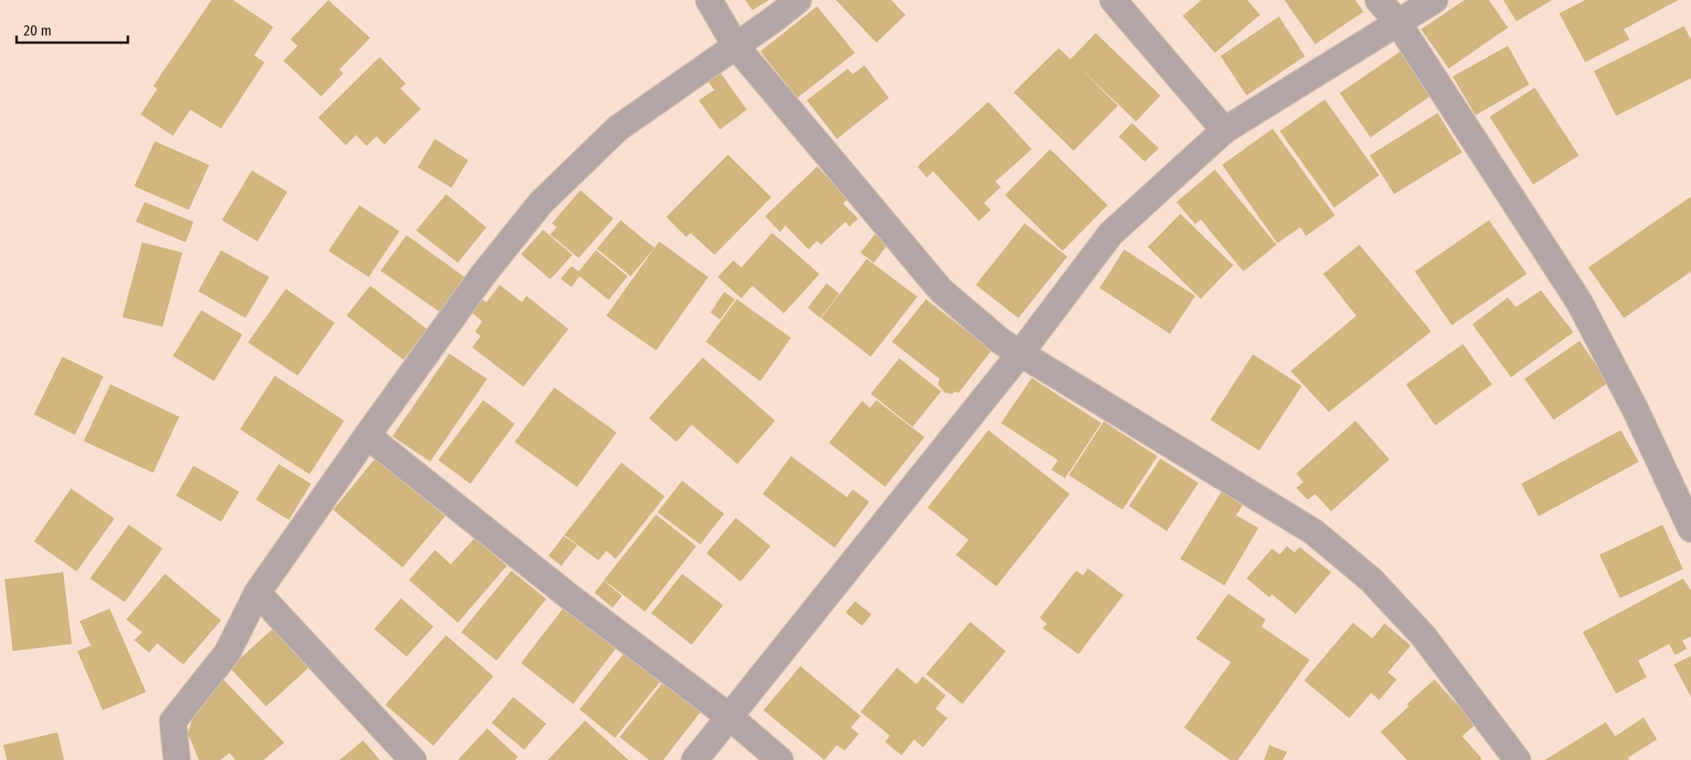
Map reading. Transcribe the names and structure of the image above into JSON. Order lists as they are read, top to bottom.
{
  "scale_bar": "20 m"
}
